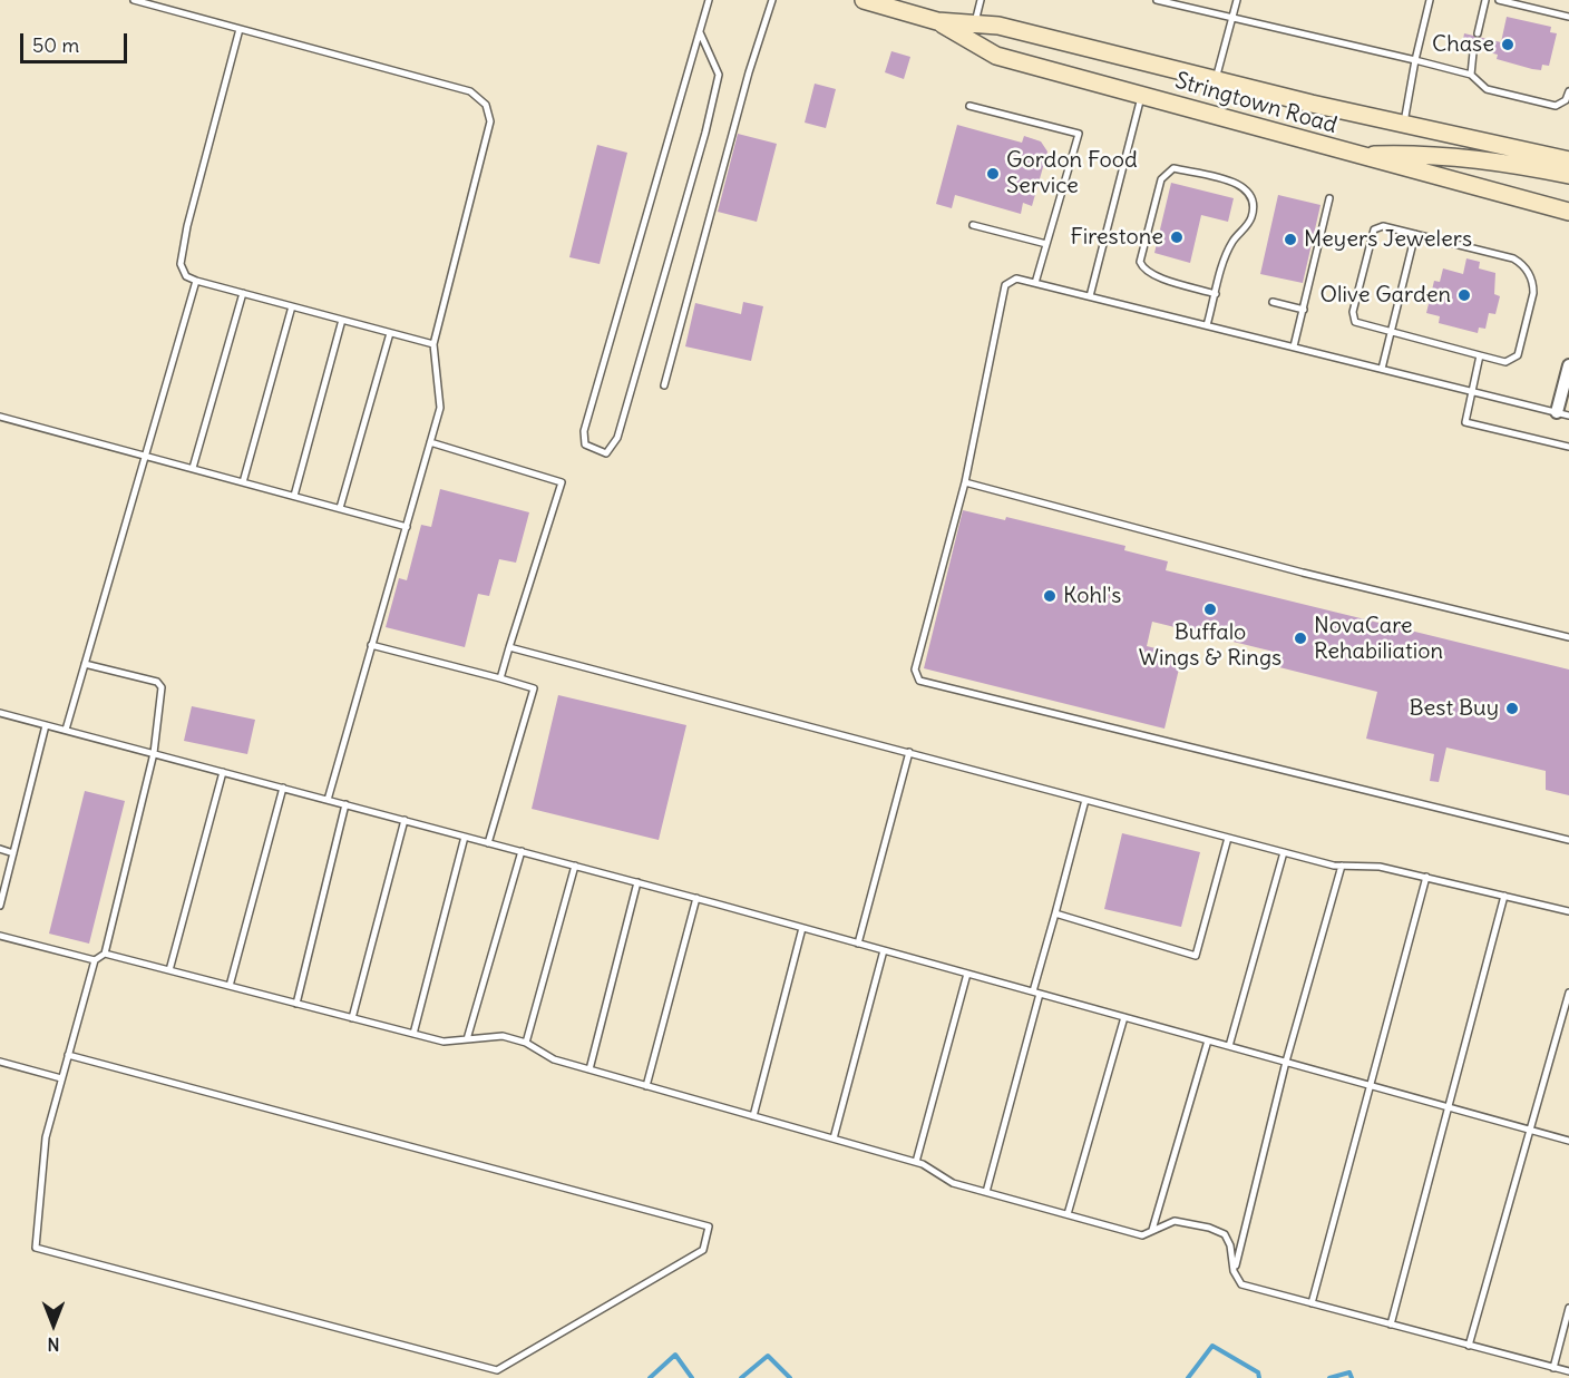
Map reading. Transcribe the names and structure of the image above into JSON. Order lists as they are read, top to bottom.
{
  "streets": {
    "main road": ["Stringtown Road"]
  },
  "places": [
    "Chase",
    "Gordon Food Service",
    "Firestone",
    "Meyers Jewelers",
    "Olive Garden",
    "Kohl's",
    "Buffalo Wings & Rings",
    "NovaCare Rehabiliation",
    "Best Buy"
  ],
  "scale_bar": "50 m",
  "north": "bottom"
}
